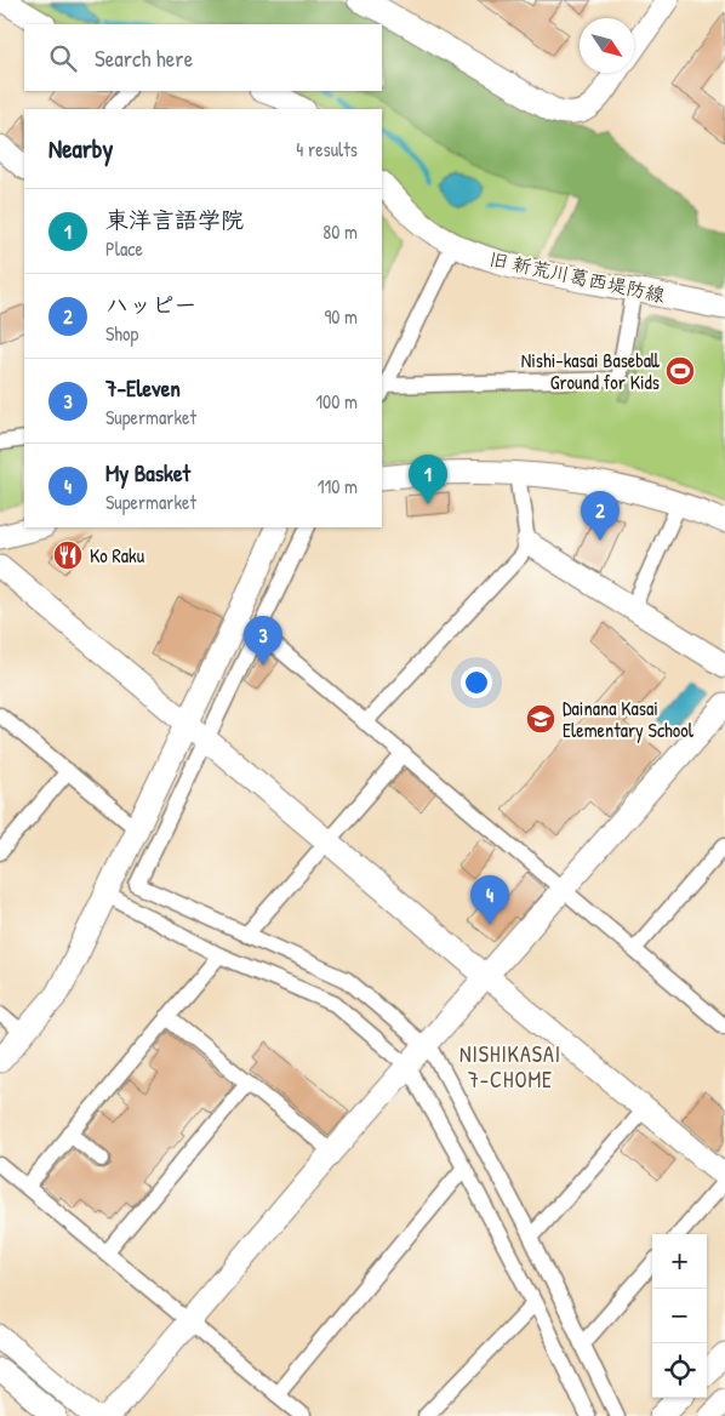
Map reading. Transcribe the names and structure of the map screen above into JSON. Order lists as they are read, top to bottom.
{
  "streets": {
    "street": ["旧 新荒川葛西堤防線"]
  },
  "districts": ["NISHIKASAI 7-CHOME"],
  "places": {
    "sports": ["Nishi-kasai Baseball Ground for Kids"],
    "restaurant": ["Ko Raku"],
    "school or university": ["Dainana Kasai Elementary School"]
  },
  "north": "bottom right",
  "page": {
    "search": "Search here",
    "heading": ["Nearby", "4 results"],
    "list": [
      {
        "mark": "1",
        "name": "東洋言語学院",
        "note": "Place",
        "value": "80 m"
      },
      {
        "mark": "2",
        "name": "ハッピー",
        "note": "Shop",
        "value": "90 m"
      },
      {
        "mark": "3",
        "name": "7-Eleven",
        "note": "Supermarket",
        "value": "100 m"
      },
      {
        "mark": "4",
        "name": "My Basket",
        "note": "Supermarket",
        "value": "110 m"
      }
    ],
    "pins": [
      "1",
      "2",
      "3",
      "4"
    ],
    "map_buttons": ["+", "−"]
  }
}
